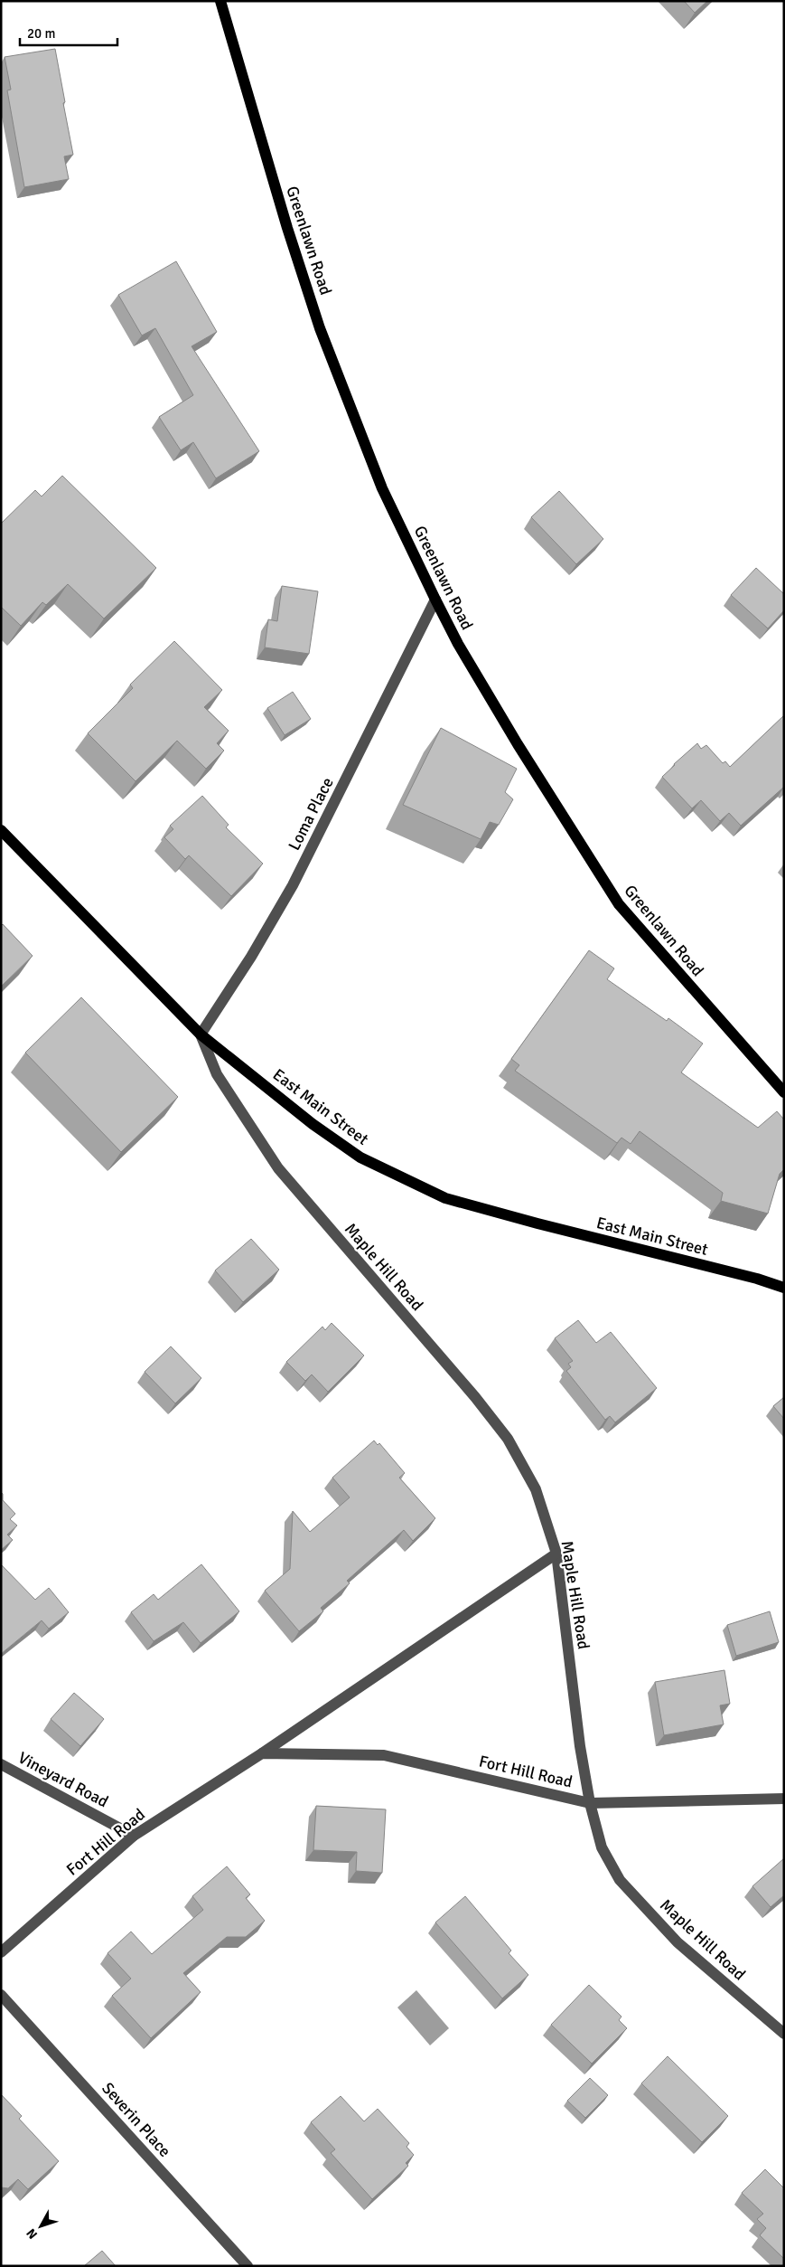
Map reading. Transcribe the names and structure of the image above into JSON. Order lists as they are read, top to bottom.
{
  "streets": {
    "main road": ["Greenlawn Road", "East Main Street"],
    "street": [
      "Loma Place",
      "Maple Hill Road",
      "Fort Hill Road",
      "Vineyard Road",
      "Severin Place"
    ]
  },
  "crossings": [
    ["Greenlawn Road", "Loma Place"],
    ["Loma Place", "East Main Street"],
    ["Loma Place", "Maple Hill Road"],
    ["East Main Street", "Maple Hill Road"],
    ["Maple Hill Road", "Fort Hill Road"],
    ["Fort Hill Road", "Vineyard Road"]
  ],
  "scale_bar": "20 m",
  "north": "bottom left"
}
